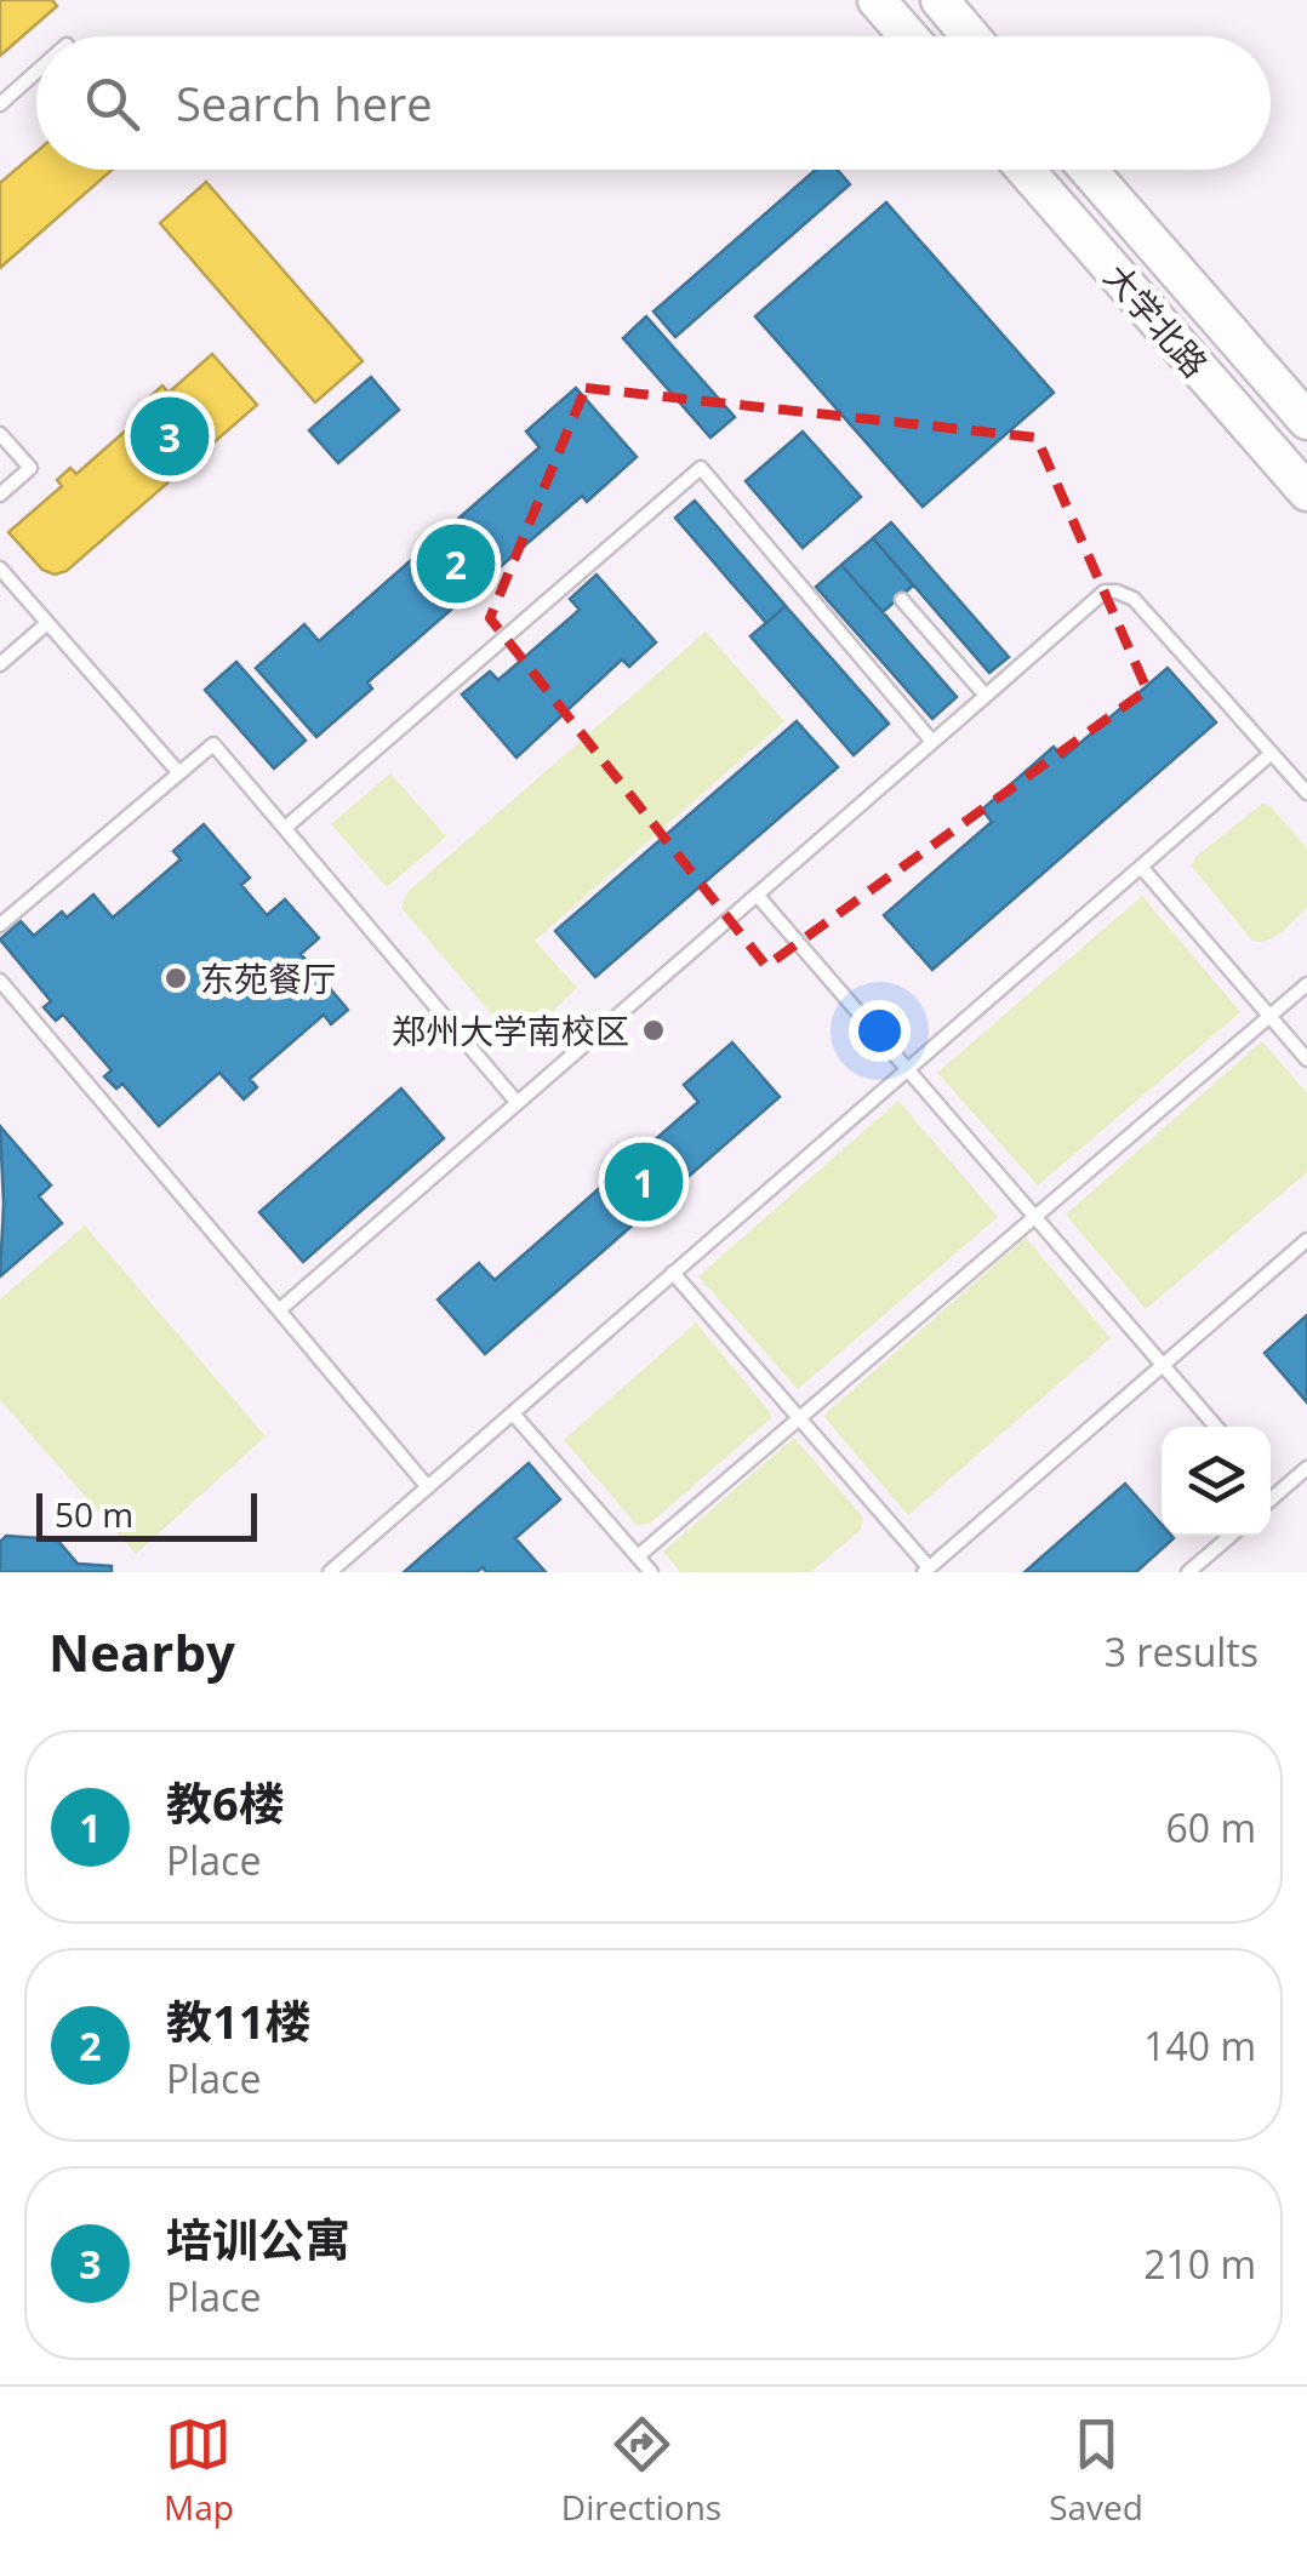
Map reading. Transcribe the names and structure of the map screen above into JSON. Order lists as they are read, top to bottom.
{
  "streets": {
    "main road": ["大学北路"]
  },
  "places": ["东苑餐厅", "郑州大学南校区"],
  "scale_bar": "50 m",
  "page": {
    "search": "Search here",
    "pins": ["3", "2", "1"],
    "scale": "50 m",
    "heading": ["Nearby", "3 results"],
    "list": [
      {
        "mark": "1",
        "name": "教6楼",
        "note": "Place",
        "value": "60 m"
      },
      {
        "mark": "2",
        "name": "教11楼",
        "note": "Place",
        "value": "140 m"
      },
      {
        "mark": "3",
        "name": "培训公寓",
        "note": "Place",
        "value": "210 m"
      }
    ],
    "nav": ["Map", "Directions", "Saved"]
  }
}
